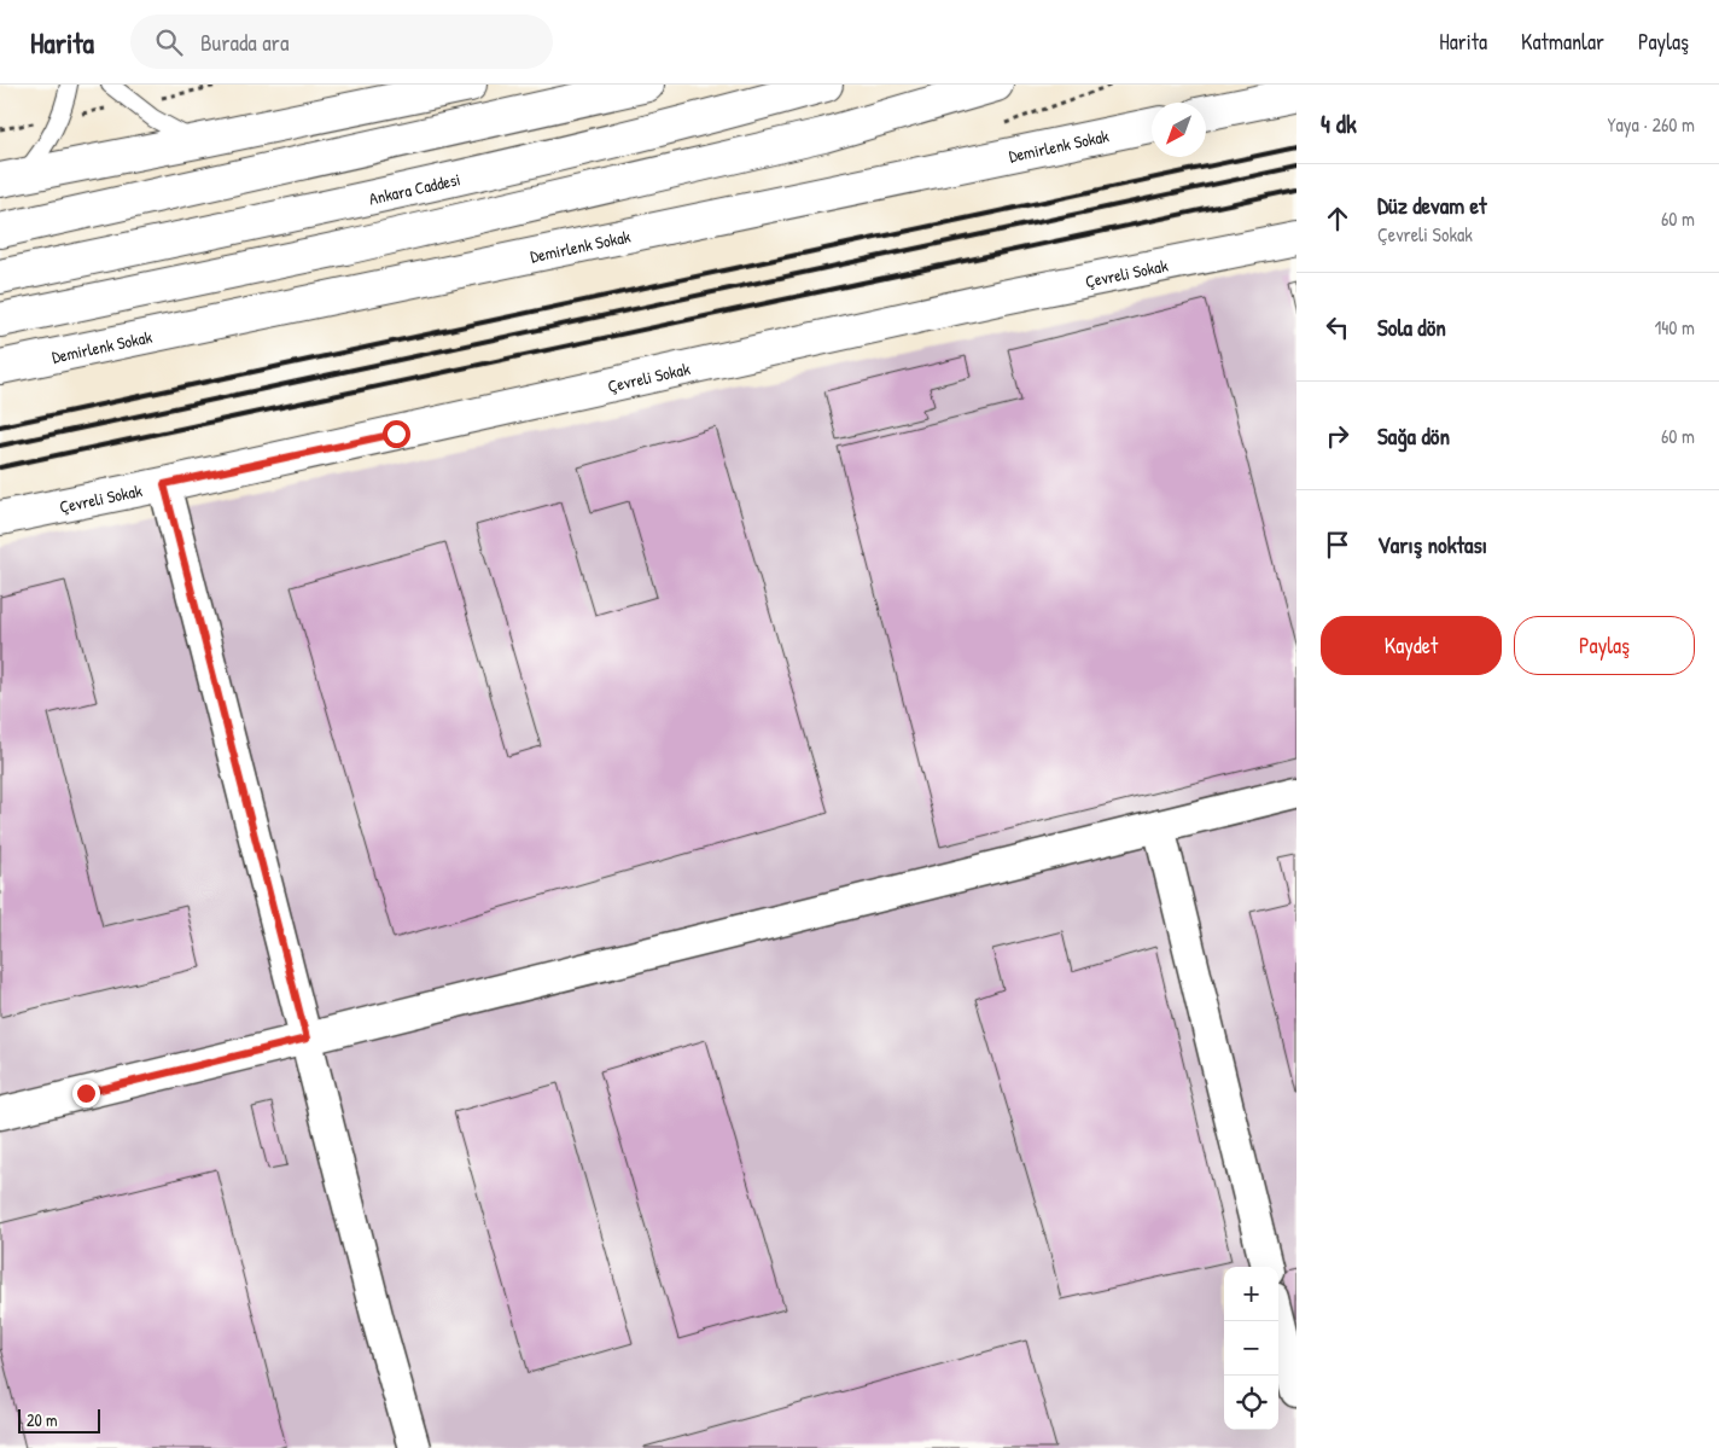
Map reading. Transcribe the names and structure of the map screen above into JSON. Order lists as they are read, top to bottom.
{
  "streets": {
    "main road": ["Demirlenk Sokak", "Ankara Caddesi", "Çevreli Sokak"]
  },
  "scale_bar": "20 m",
  "north": "bottom left",
  "page": {
    "header": "Harita",
    "search": "Burada ara",
    "nav": ["Harita", "Katmanlar", "Paylaş"],
    "heading": ["4 dk", "Yaya · 260 m"],
    "list": [
      ["Düz devam et", "Çevreli Sokak", "60 m"],
      ["Sola dön", "140 m"],
      ["Sağa dön", "60 m"],
      "Varış noktası"
    ],
    "buttons": ["Kaydet", "Paylaş"],
    "map_buttons": ["+", "−"],
    "scale": "20 m"
  }
}
